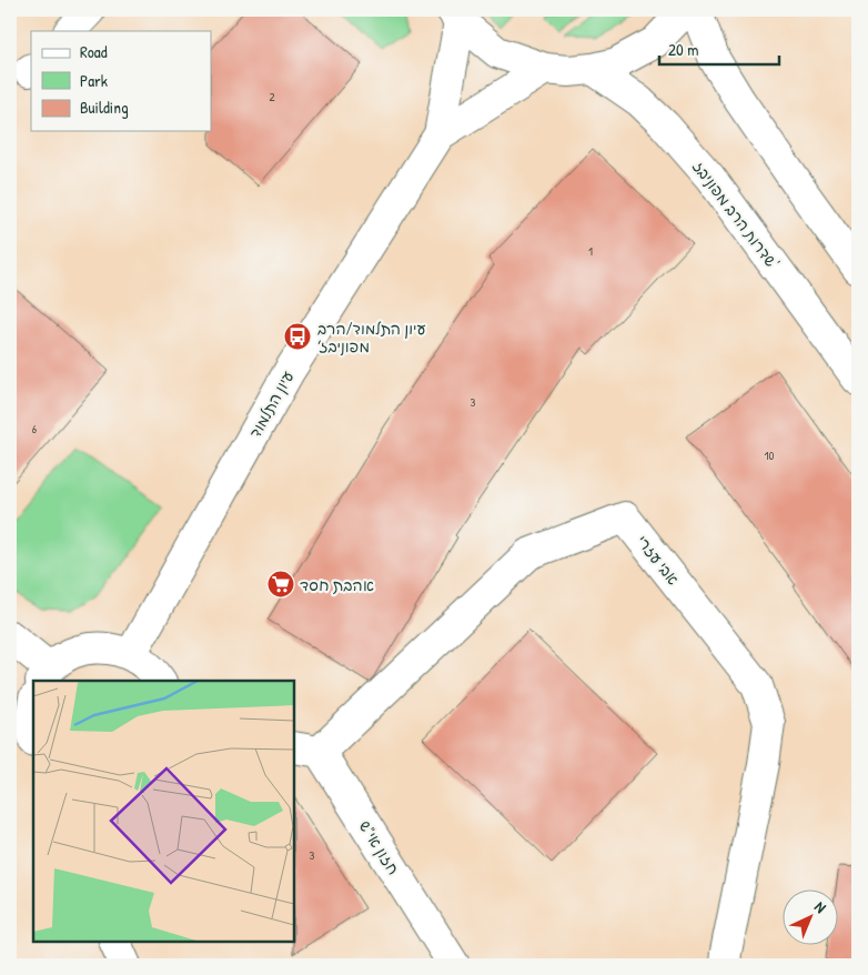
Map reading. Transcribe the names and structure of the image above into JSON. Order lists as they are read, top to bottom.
{
  "streets": {
    "street": [
      "שדרות הרב מפוניבז'",
      "עיון התלמוד",
      "אבי עזרי",
      "חזון אי\"ש"
    ]
  },
  "crossings": [
    ["אבי עזרי", "חזון אי\"ש"]
  ],
  "places": {
    "bus stop": ["עיון התלמוד/הרב מפוניבז׳"],
    "supermarket": ["אהבת חסד"]
  },
  "house_numbers": [
    "2",
    "1",
    "3",
    "6",
    "10",
    "3"
  ],
  "legend": ["Road", "Park", "Building"],
  "scale_bar": "20 m",
  "north": "top right"
}
